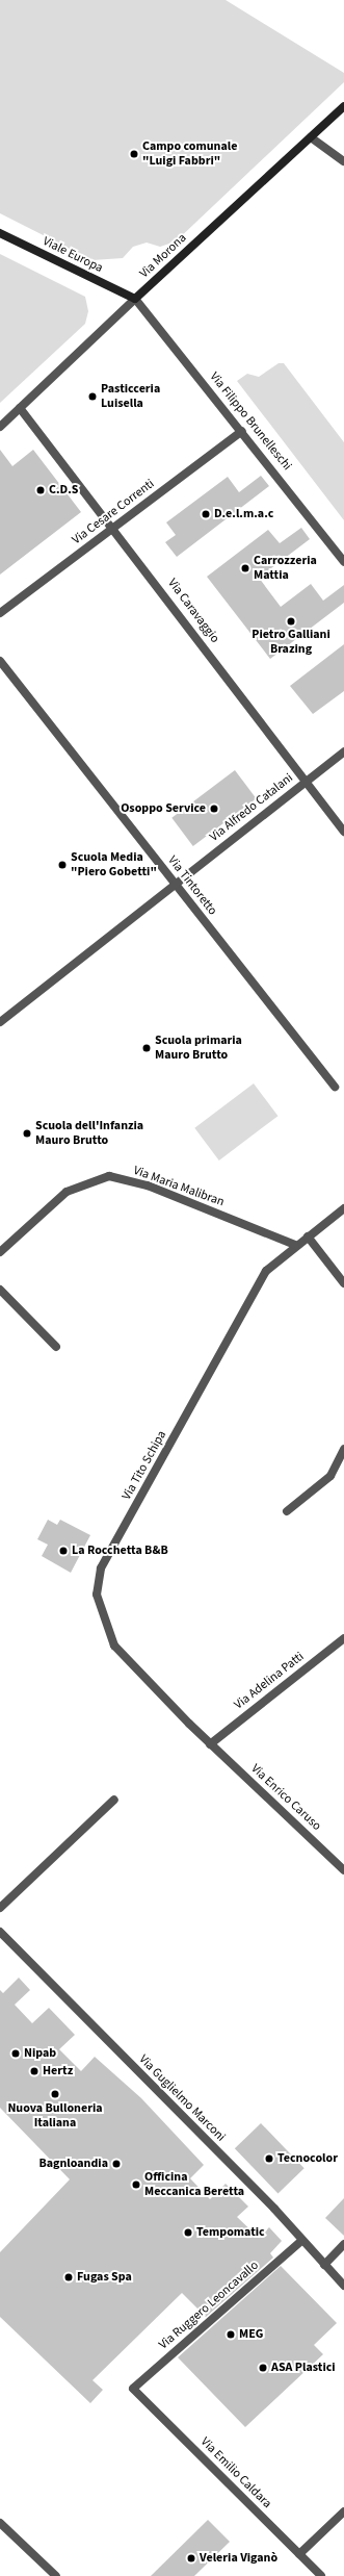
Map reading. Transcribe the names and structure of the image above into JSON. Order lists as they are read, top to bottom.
{
  "streets": {
    "main road": ["Viale Europa", "Via Morona"],
    "street": [
      "Via Filippo Brunelleschi",
      "Via Cesare Correnti",
      "Via Caravaggio",
      "Via Alfredo Catalani",
      "Via Tintoretto",
      "Via Maria Malibran",
      "Via Tito Schipa",
      "Via Adelina Patti",
      "Via Enrico Caruso",
      "Via Guglielmo Marconi",
      "Via Ruggero Leoncavallo",
      "Via Emilio Caldara"
    ]
  },
  "crossings": [
    ["Viale Europa", "Via Morona"],
    ["Viale Europa", "Via Filippo Brunelleschi"],
    ["Via Morona", "Via Filippo Brunelleschi"],
    ["Via Morona", "Via Caravaggio"],
    ["Via Filippo Brunelleschi", "Via Cesare Correnti"],
    ["Via Cesare Correnti", "Via Caravaggio"],
    ["Via Caravaggio", "Via Alfredo Catalani"],
    ["Via Alfredo Catalani", "Via Tintoretto"],
    ["Via Maria Malibran", "Via Tito Schipa"],
    ["Via Tito Schipa", "Via Adelina Patti"],
    ["Via Tito Schipa", "Via Enrico Caruso"],
    ["Via Adelina Patti", "Via Enrico Caruso"],
    ["Via Guglielmo Marconi", "Via Ruggero Leoncavallo"],
    ["Via Ruggero Leoncavallo", "Via Emilio Caldara"]
  ],
  "places": [
    "Campo comunale \"Luigi Fabbri\"",
    "Pasticceria Luisella",
    "C.D.S",
    "D.e.l.m.a.c",
    "Carrozzeria Mattia",
    "Pietro Galliani Brazing",
    "Osoppo Service",
    "Scuola Media \"Piero Gobetti\"",
    "Scuola primaria Mauro Brutto",
    "Scuola dell'Infanzia Mauro Brutto",
    "La Rocchetta B&B",
    "Nipab",
    "Hertz",
    "Nuova Bulloneria Italiana",
    "Tecnocolor",
    "Bagnloandia",
    "Officina Meccanica Beretta",
    "Tempomatic",
    "Fugas Spa",
    "MEG",
    "ASA Plastici",
    "Veleria Viganò"
  ]
}
